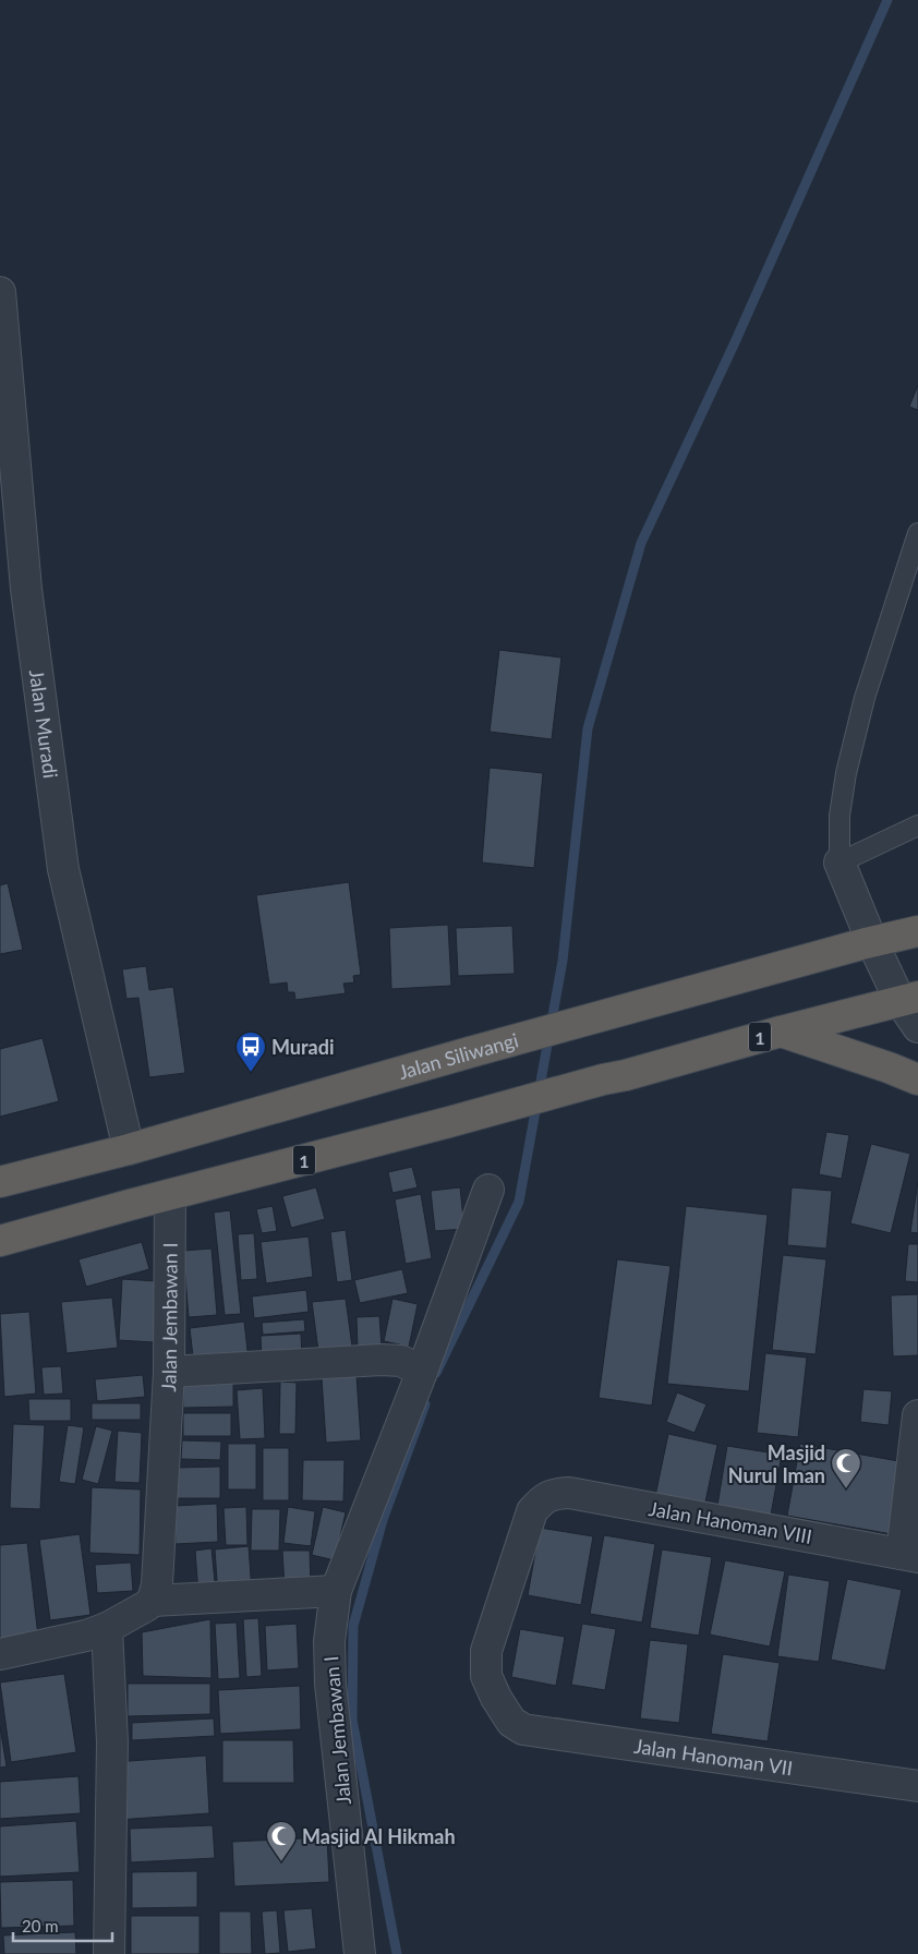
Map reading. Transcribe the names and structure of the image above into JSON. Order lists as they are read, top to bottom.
{
  "streets": {
    "highway": ["1", "Jalan Siliwangi"],
    "street": [
      "Jalan Muradi",
      "Jalan Jembawan I",
      "Jalan Hanoman VIII",
      "Jalan Hanoman VII"
    ]
  },
  "crossings": [
    ["Jalan Muradi", "Jalan Siliwangi"],
    ["1", "Jalan Jembawan I"],
    ["Jalan Hanoman VIII", "Jalan Hanoman VII"]
  ],
  "places": {
    "bus stop": ["Muradi"],
    "mosque": ["Masjid Nurul Iman", "Masjid Al Hikmah"]
  },
  "scale_bar": "20 m"
}
